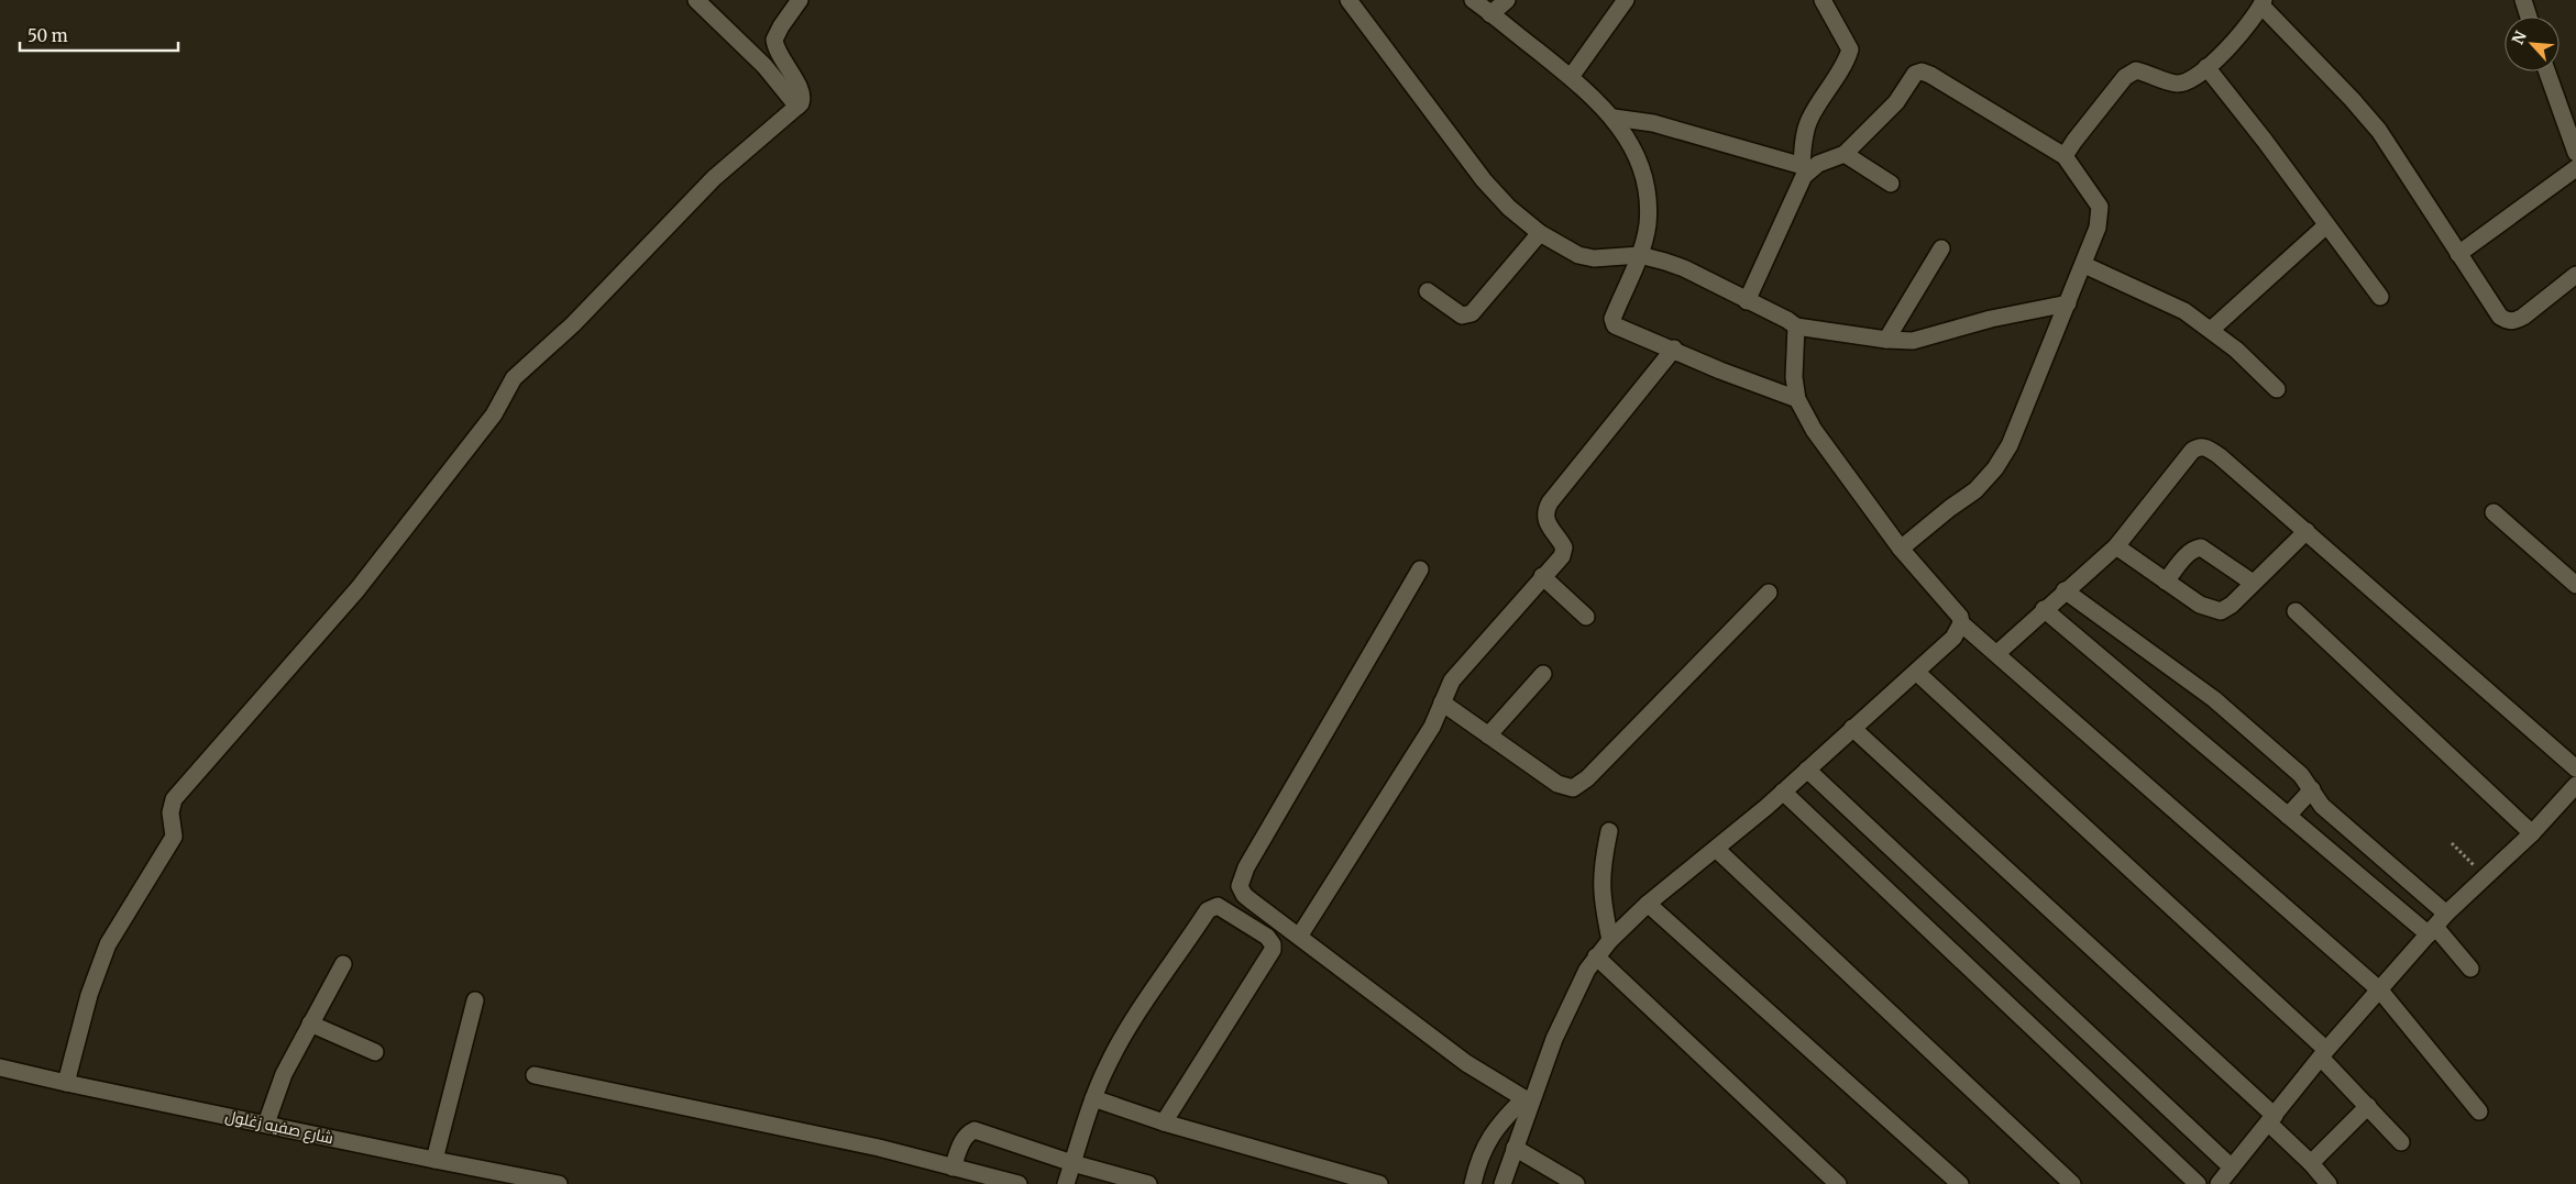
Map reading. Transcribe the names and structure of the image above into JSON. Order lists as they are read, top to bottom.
{
  "streets": {
    "street": ["شارع صفيه زغلول"]
  },
  "scale_bar": "50 m",
  "north": "top left"
}
